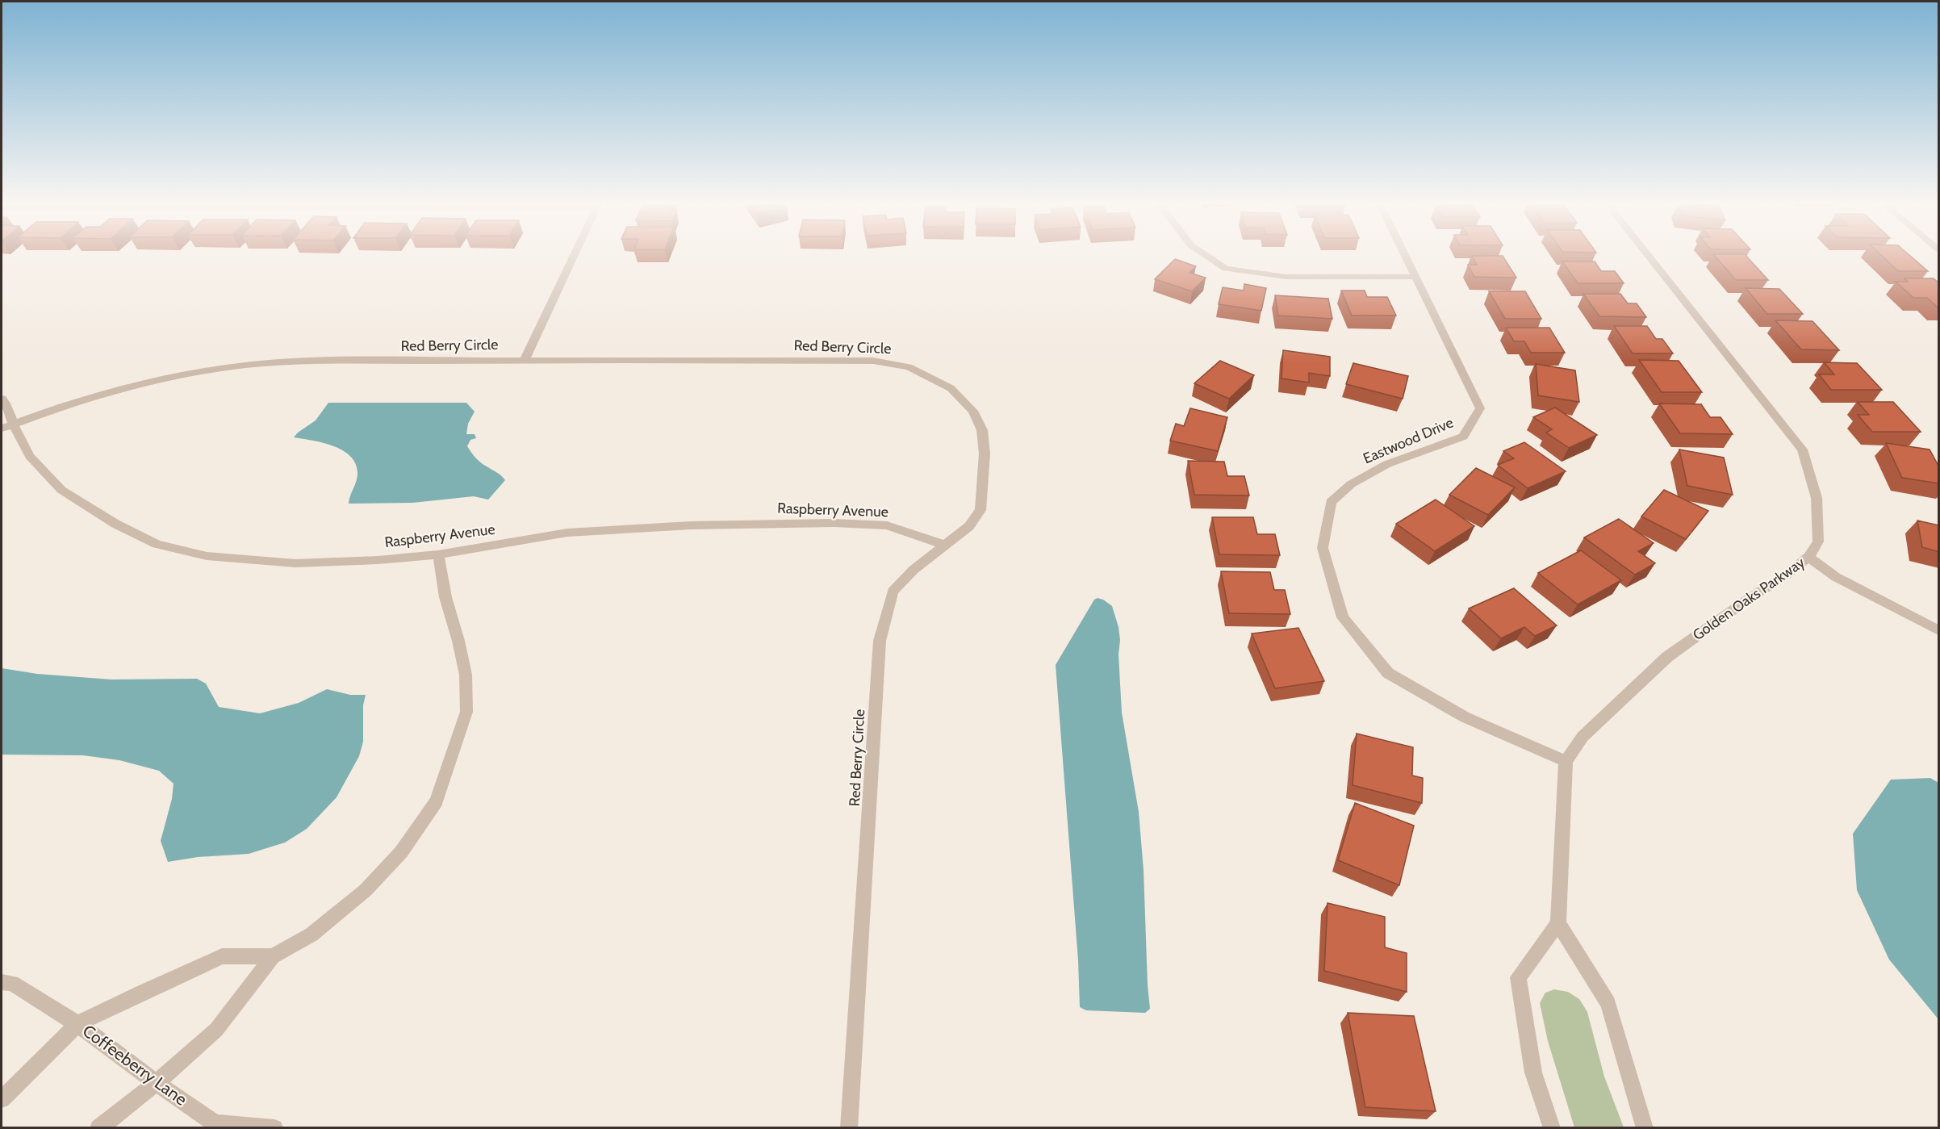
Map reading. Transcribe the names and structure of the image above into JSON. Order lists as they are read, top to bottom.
{
  "streets": {
    "street": [
      "Red Berry Circle",
      "Eastwood Drive",
      "Raspberry Avenue",
      "Golden Oaks Parkway",
      "Coffeeberry Lane"
    ]
  },
  "crossings": [
    ["Red Berry Circle", "Raspberry Avenue"],
    ["Eastwood Drive", "Golden Oaks Parkway"]
  ]
}
